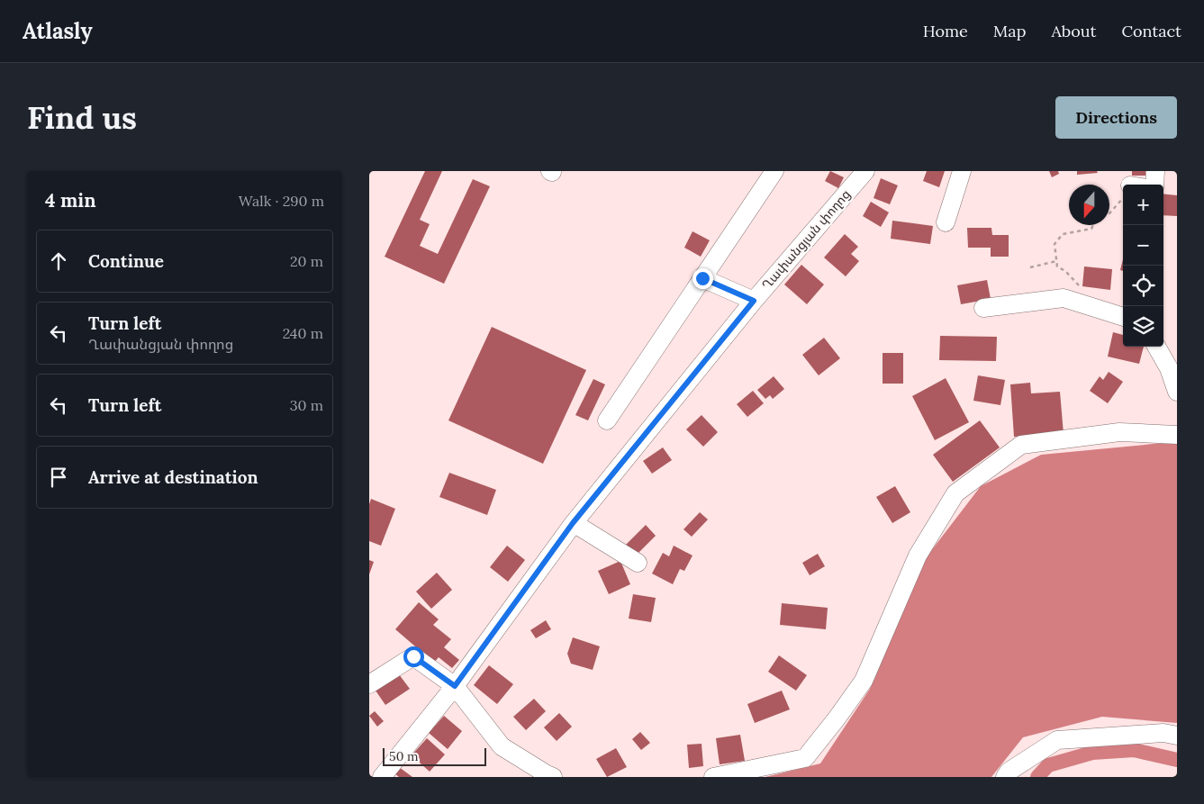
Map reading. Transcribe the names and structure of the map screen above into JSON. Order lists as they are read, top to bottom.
{
  "streets": {
    "street": ["Ղափանցյան փողոց"]
  },
  "scale_bar": "50 m",
  "north": "bottom",
  "page": {
    "header": "Atlasly",
    "nav": [
      "Home",
      "Map",
      "About",
      "Contact"
    ],
    "buttons": "Directions",
    "title": "Find us",
    "heading": ["4 min", "Walk · 290 m"],
    "map_buttons": ["+", "−"],
    "list": [
      ["Continue", "20 m"],
      ["Turn left", "Ղափանցյան փողոց", "240 m"],
      ["Turn left", "30 m"],
      "Arrive at destination"
    ],
    "scale": "50 m"
  }
}
